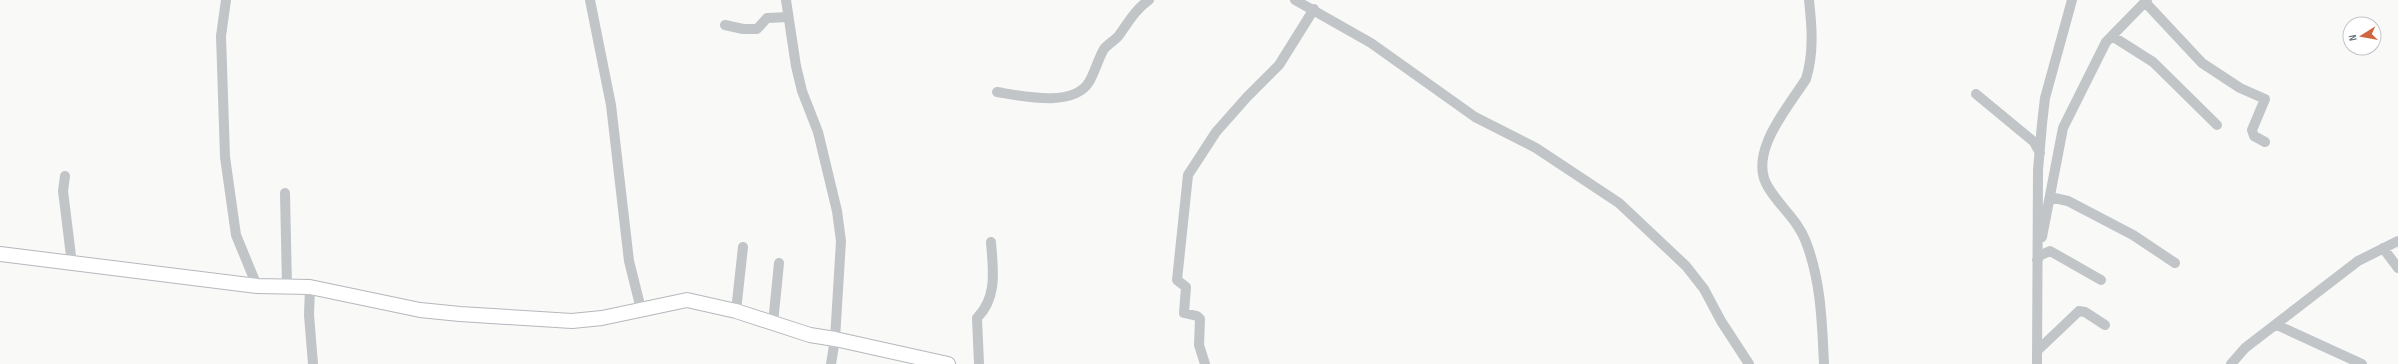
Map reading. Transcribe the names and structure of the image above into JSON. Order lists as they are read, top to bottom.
{
  "north": "left"
}
